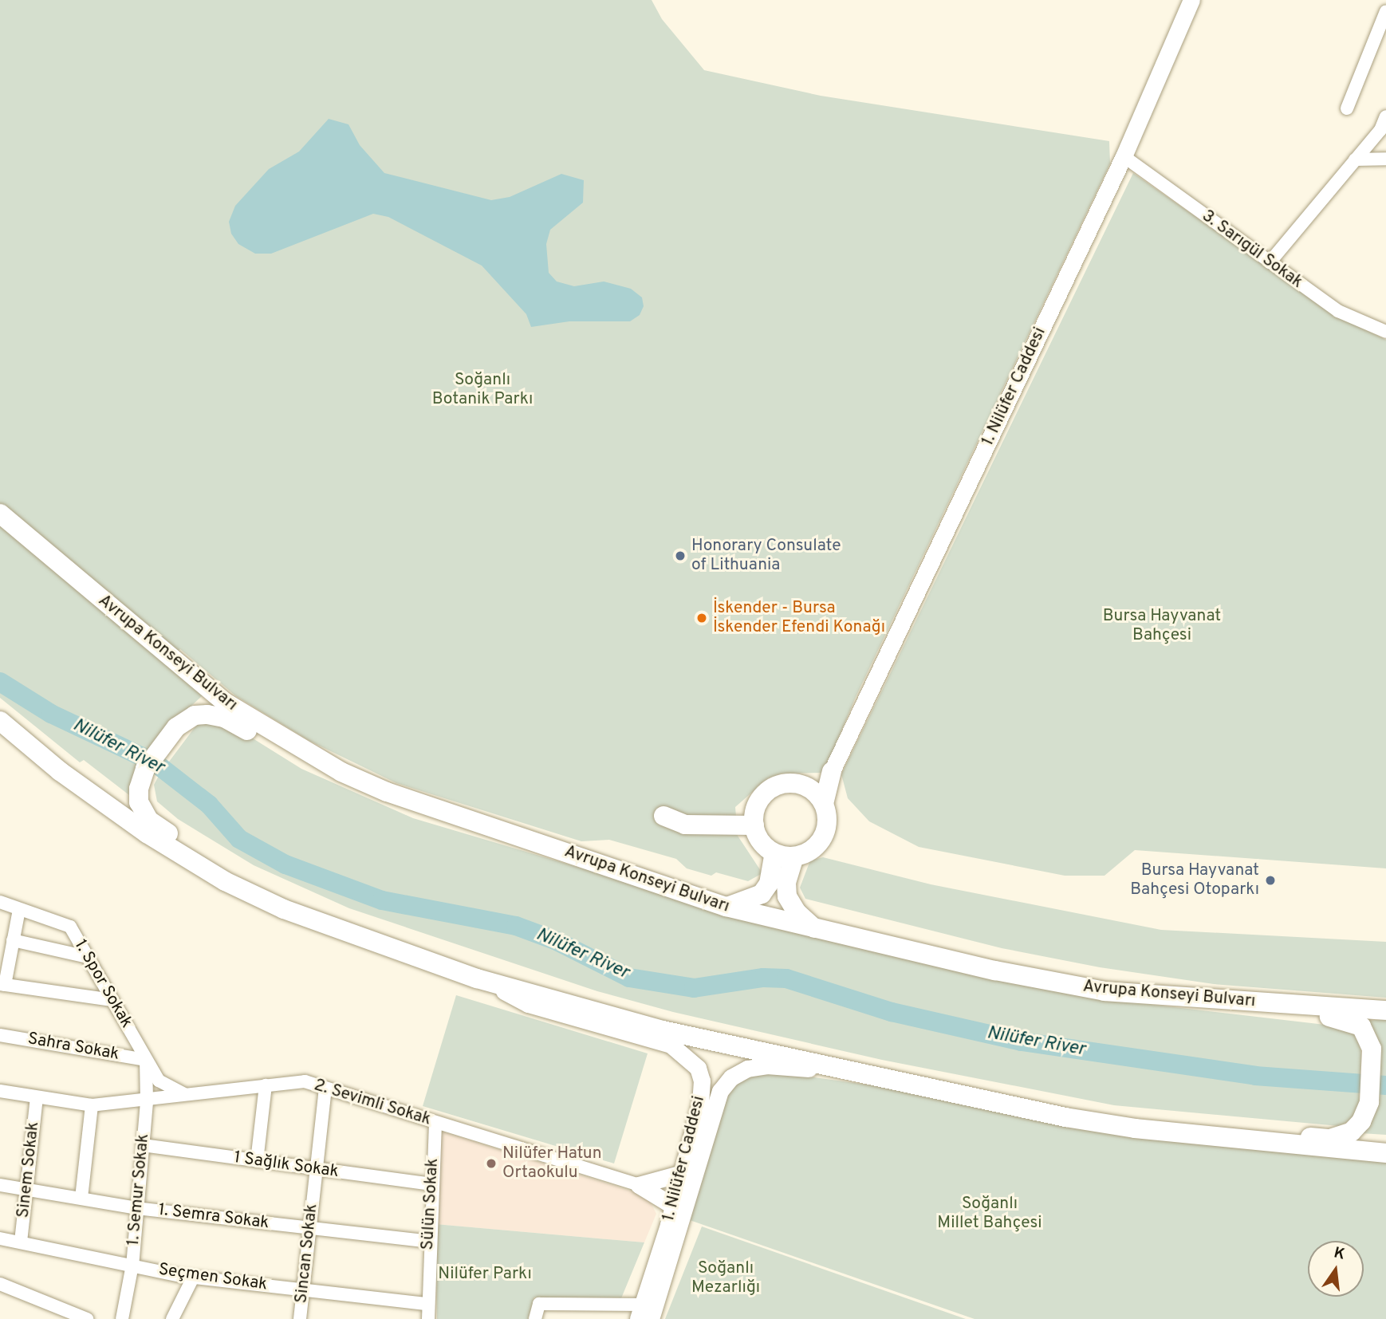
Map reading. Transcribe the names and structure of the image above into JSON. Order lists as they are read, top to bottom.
{
  "streets": {
    "main road": ["1. Nilüfer Caddesi", "Avrupa Konseyi Bulvarı"],
    "street": [
      "3. Sarıgül Sokak",
      "1. Spor Sokak",
      "Sahra Sokak",
      "2. Sevimli Sokak",
      "1 Sağlık Sokak",
      "Sinem Sokak",
      "1. Semur Sokak",
      "Sülün Sokak",
      "1. Semra Sokak",
      "Sincan Sokak",
      "Seçmen Sokak"
    ]
  },
  "crossings": [
    ["3. Sarıgül Sokak", "1. Nilüfer Caddesi"],
    ["1. Spor Sokak", "Sahra Sokak"],
    ["1. Spor Sokak", "2. Sevimli Sokak"],
    ["1. Spor Sokak", "1. Semur Sokak"],
    ["Sahra Sokak", "1. Semur Sokak"],
    ["2. Sevimli Sokak", "Sinem Sokak"],
    ["2. Sevimli Sokak", "1. Semur Sokak"],
    ["2. Sevimli Sokak", "Sülün Sokak"],
    ["2. Sevimli Sokak", "Sincan Sokak"],
    ["1 Sağlık Sokak", "1. Semur Sokak"],
    ["1 Sağlık Sokak", "Sülün Sokak"],
    ["1 Sağlık Sokak", "Sincan Sokak"],
    ["Sinem Sokak", "1. Semra Sokak"],
    ["Sinem Sokak", "Seçmen Sokak"],
    ["1. Semur Sokak", "1. Semra Sokak"],
    ["1. Semur Sokak", "Seçmen Sokak"],
    ["Sülün Sokak", "1. Semra Sokak"],
    ["Sülün Sokak", "Seçmen Sokak"],
    ["1. Semra Sokak", "Sincan Sokak"],
    ["Sincan Sokak", "Seçmen Sokak"]
  ],
  "water": ["Nilüfer River"],
  "parks": [
    "Soğanlı Botanik Parkı",
    "Bursa Hayvanat Bahçesi",
    "Soğanlı Millet Bahçesi",
    "Soğanlı Mezarlığı",
    "Nilüfer Parkı"
  ],
  "places": [
    "Honorary Consulate of Lithuania",
    "İskender - Bursa İskender Efendi Konağı",
    "Bursa Hayvanat Bahçesi Otoparkı",
    "Nilüfer Hatun Ortaokulu"
  ],
  "north": "top"
}
